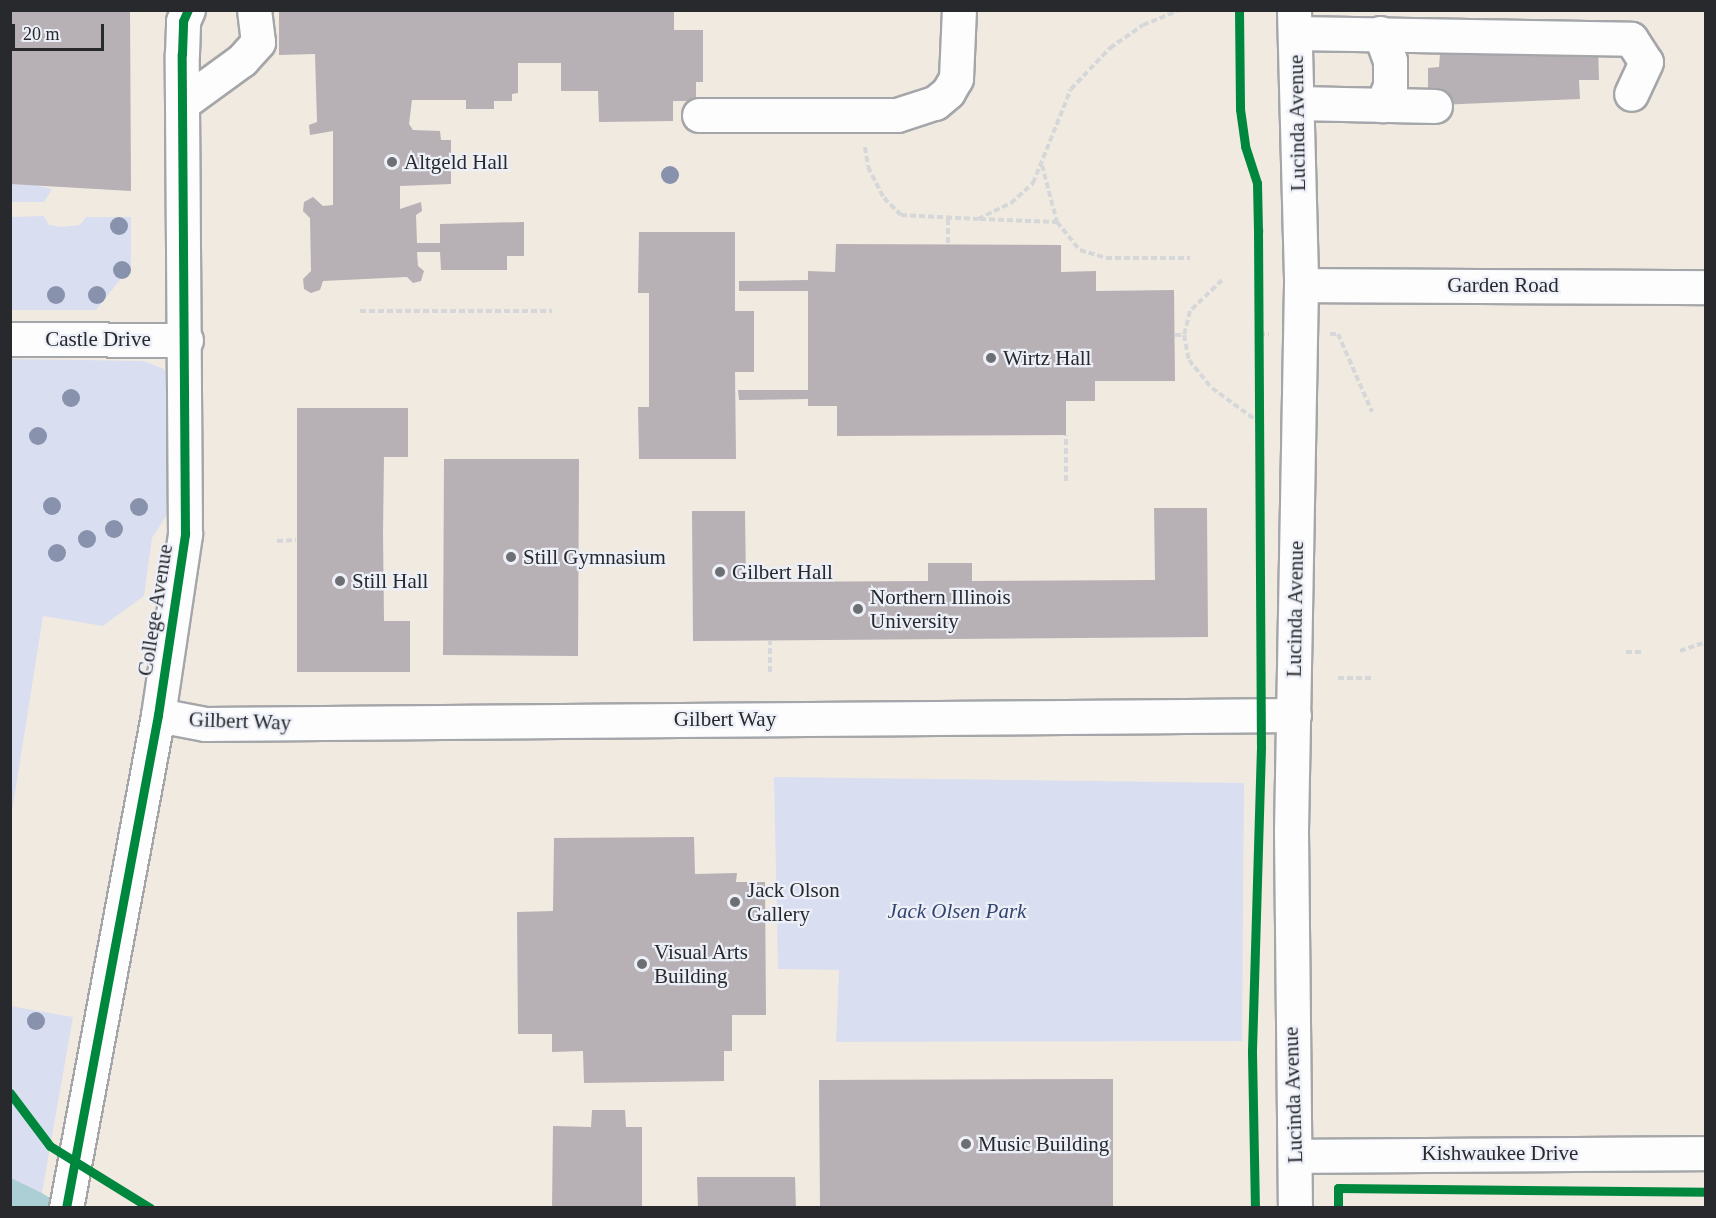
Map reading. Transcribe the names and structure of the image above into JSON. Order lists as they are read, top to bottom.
{
  "streets": {
    "street": [
      "Lucinda Avenue",
      "Garden Road",
      "Castle Drive",
      "College Avenue",
      "Gilbert Way",
      "Kishwaukee Drive"
    ]
  },
  "crossings": [
    ["Lucinda Avenue", "Garden Road"],
    ["Lucinda Avenue", "Gilbert Way"],
    ["Lucinda Avenue", "Kishwaukee Drive"],
    ["Castle Drive", "College Avenue"],
    ["College Avenue", "Gilbert Way"]
  ],
  "parks": ["Jack Olsen Park"],
  "places": [
    "Altgeld Hall",
    "Wirtz Hall",
    "Still Gymnasium",
    "Gilbert Hall",
    "Still Hall",
    "Northern Illinois University",
    "Jack Olson Gallery",
    "Visual Arts Building",
    "Music Building"
  ],
  "scale_bar": "20 m"
}
